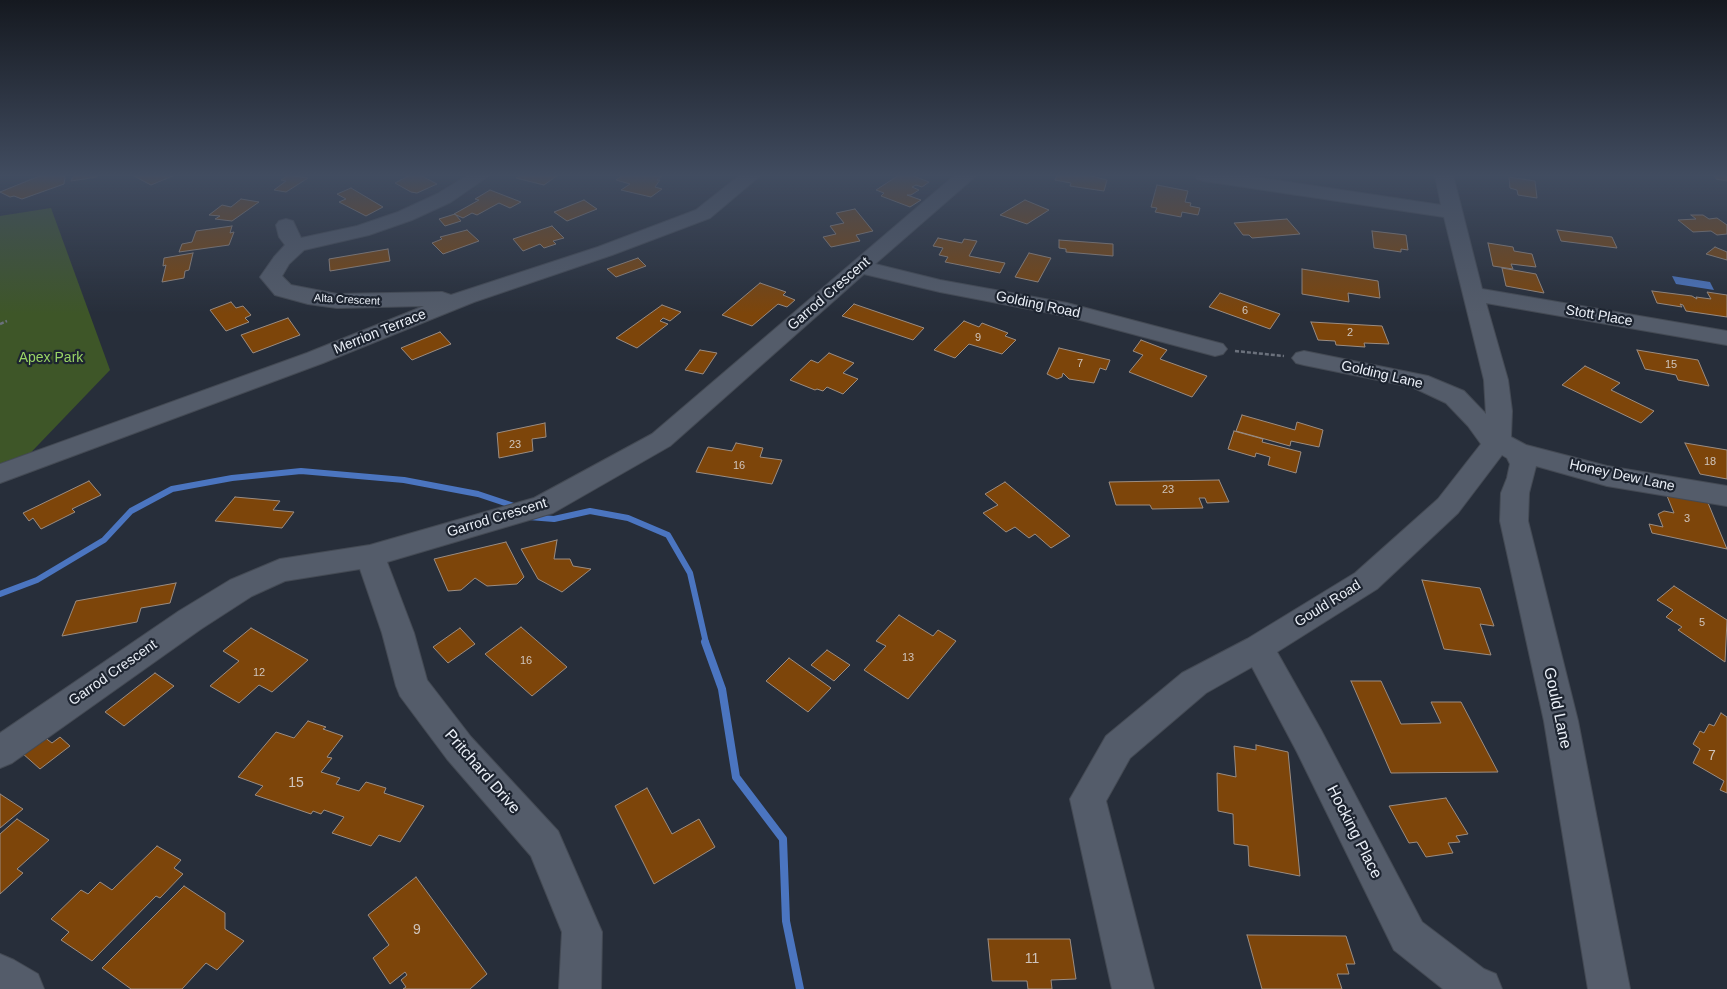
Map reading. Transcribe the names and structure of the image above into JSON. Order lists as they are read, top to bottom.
{
  "streets": {
    "street": [
      "Garrod Crescent",
      "Alta Crescent",
      "Golding Road",
      "Stott Place",
      "Merrion Terrace",
      "Golding Lane",
      "Honey Dew Lane",
      "Gould Road",
      "Gould Lane",
      "Pritchard Drive",
      "Hocking Place"
    ]
  },
  "crossings": [
    ["Garrod Crescent", "Golding Road"],
    ["Garrod Crescent", "Pritchard Drive"],
    ["Alta Crescent", "Merrion Terrace"],
    ["Golding Lane", "Honey Dew Lane"],
    ["Golding Lane", "Gould Road"],
    ["Golding Lane", "Gould Lane"],
    ["Honey Dew Lane", "Gould Road"],
    ["Honey Dew Lane", "Gould Lane"],
    ["Gould Road", "Gould Lane"],
    ["Gould Road", "Hocking Place"]
  ],
  "parks": ["Apex Park"],
  "house_numbers": [
    "6",
    "2",
    "9",
    "7",
    "15",
    "23",
    "18",
    "16",
    "23",
    "3",
    "5",
    "13",
    "16",
    "12",
    "7",
    "15",
    "9",
    "11"
  ]
}
